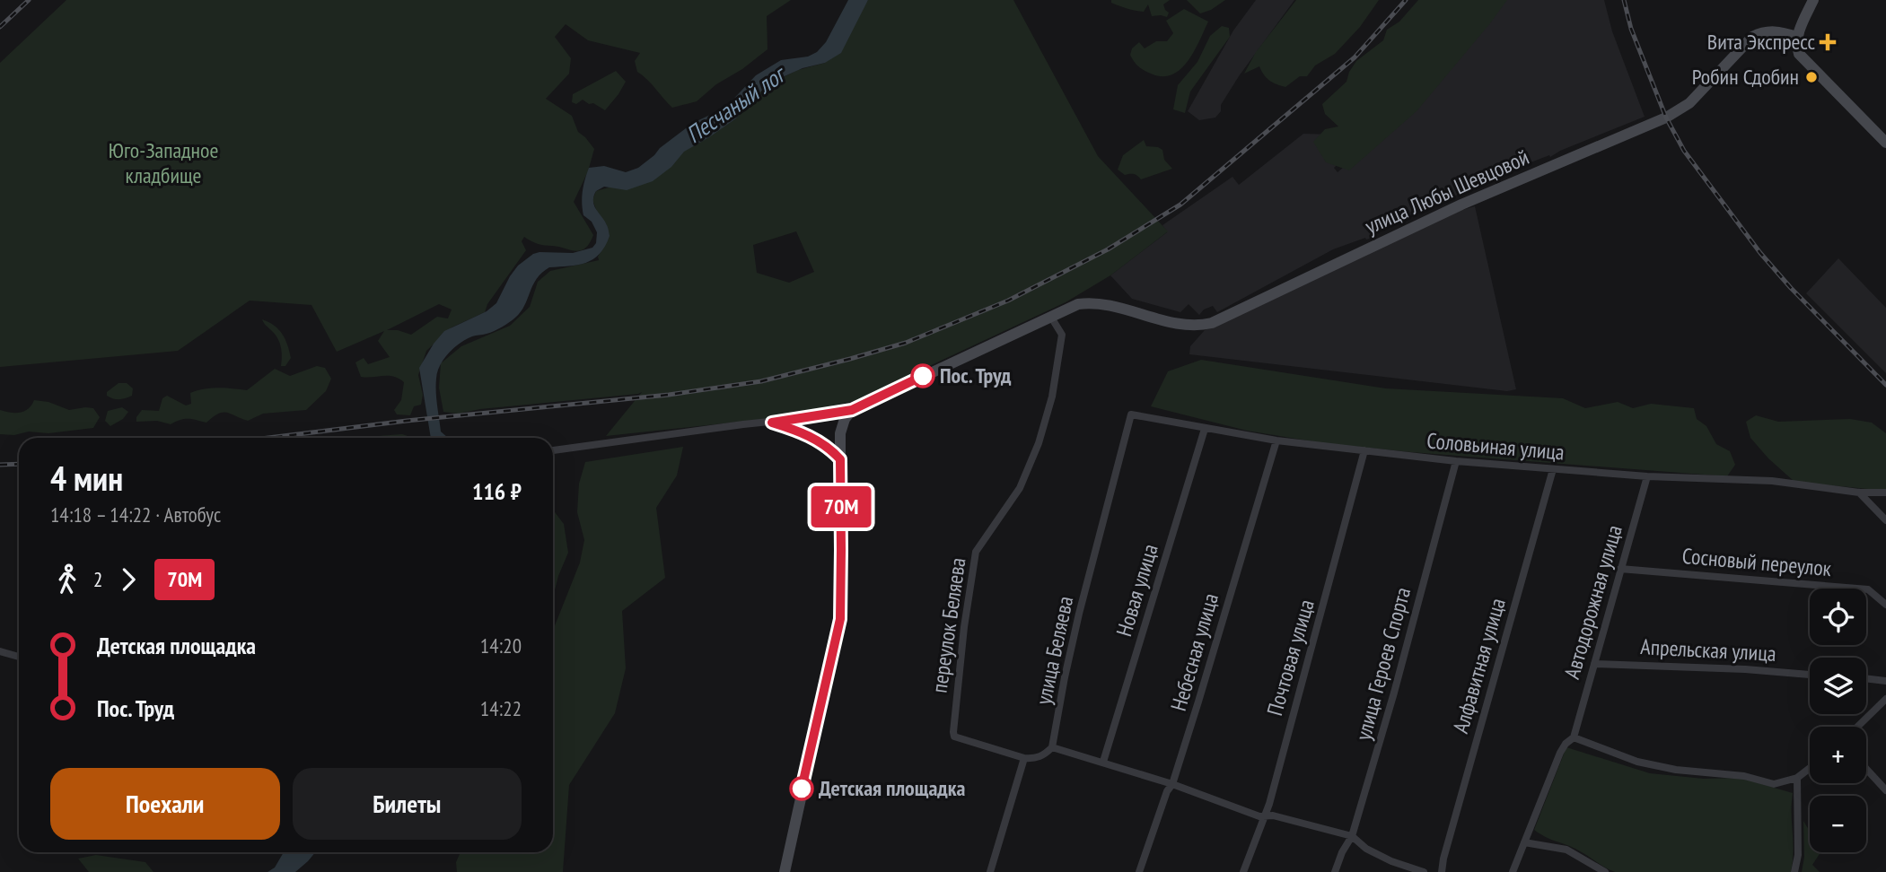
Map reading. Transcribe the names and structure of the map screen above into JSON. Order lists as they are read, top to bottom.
{
  "streets": {
    "street": [
      "улица Любы Шевцовой",
      "Соловьиная улица",
      "Сосновый переулок",
      "Новая улица",
      "Автодорожная улица",
      "переулок Беляева",
      "улица Беляева",
      "Апрельская улица",
      "Небесная улица",
      "Почтовая улица",
      "улица Героев Спорта",
      "Алфавитная улица"
    ]
  },
  "crossings": [
    ["улица Любы Шевцовой", "переулок Беляева"],
    ["Соловьиная улица", "Новая улица"],
    ["Соловьиная улица", "Автодорожная улица"],
    ["Соловьиная улица", "улица Беляева"],
    ["Соловьиная улица", "Небесная улица"],
    ["Соловьиная улица", "Почтовая улица"],
    ["Соловьиная улица", "улица Героев Спорта"],
    ["Соловьиная улица", "Алфавитная улица"],
    ["Сосновый переулок", "Автодорожная улица"],
    ["Автодорожная улица", "Апрельская улица"]
  ],
  "water": ["Песчаный лог"],
  "parks": ["Юго-Западное кладбище"],
  "places": {
    "health": ["Вита Экспресс"],
    "other": ["Робин Сдобин", "Пос. Труд", "Детская площадка"]
  },
  "lines": ["bus line 70М"],
  "page": {
    "on_map": "70М",
    "heading": ["4 мин", "14:18 – 14:22 · Автобус", "116 ₽"],
    "legs": ["2", "70М"],
    "map_buttons": ["+", "−"],
    "list": [
      {
        "name": "Детская площадка",
        "value": "14:20"
      },
      {
        "name": "Пос. Труд",
        "value": "14:22"
      }
    ],
    "buttons": ["Поехали", "Билеты"]
  }
}
